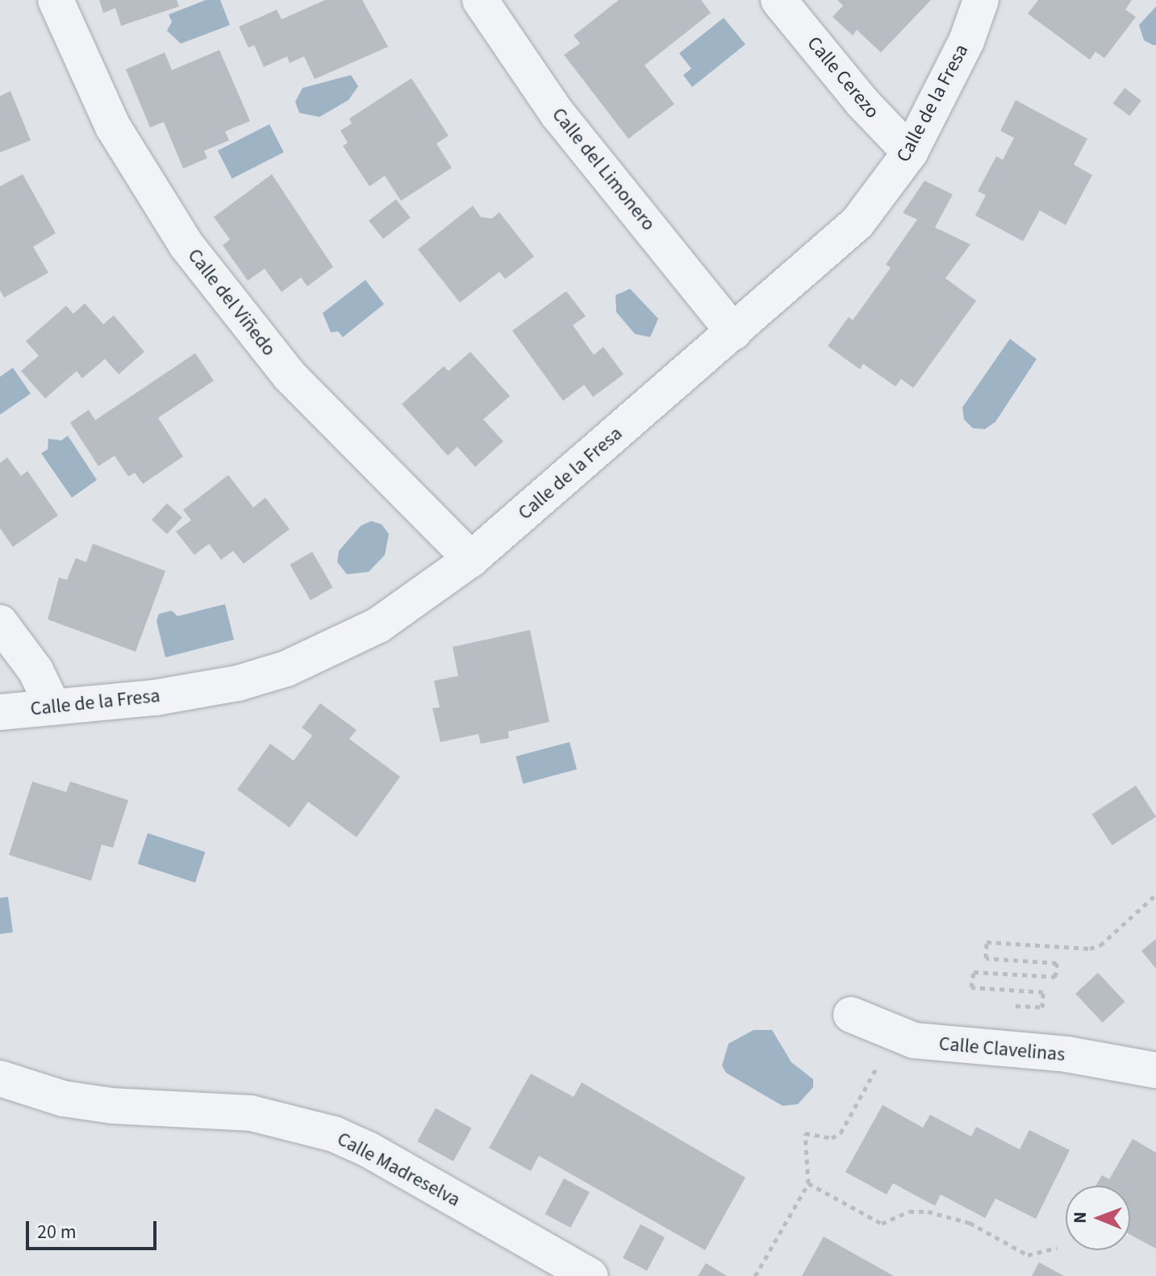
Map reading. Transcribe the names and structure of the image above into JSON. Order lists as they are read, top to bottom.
{
  "streets": {
    "street": [
      "Calle Cerezo",
      "Calle de la Fresa",
      "Calle del Limonero",
      "Calle del Viñedo",
      "Calle Clavelinas",
      "Calle Madreselva"
    ]
  },
  "crossings": [
    ["Calle Cerezo", "Calle de la Fresa"],
    ["Calle de la Fresa", "Calle del Limonero"],
    ["Calle de la Fresa", "Calle del Viñedo"]
  ],
  "scale_bar": "20 m",
  "north": "left"
}
